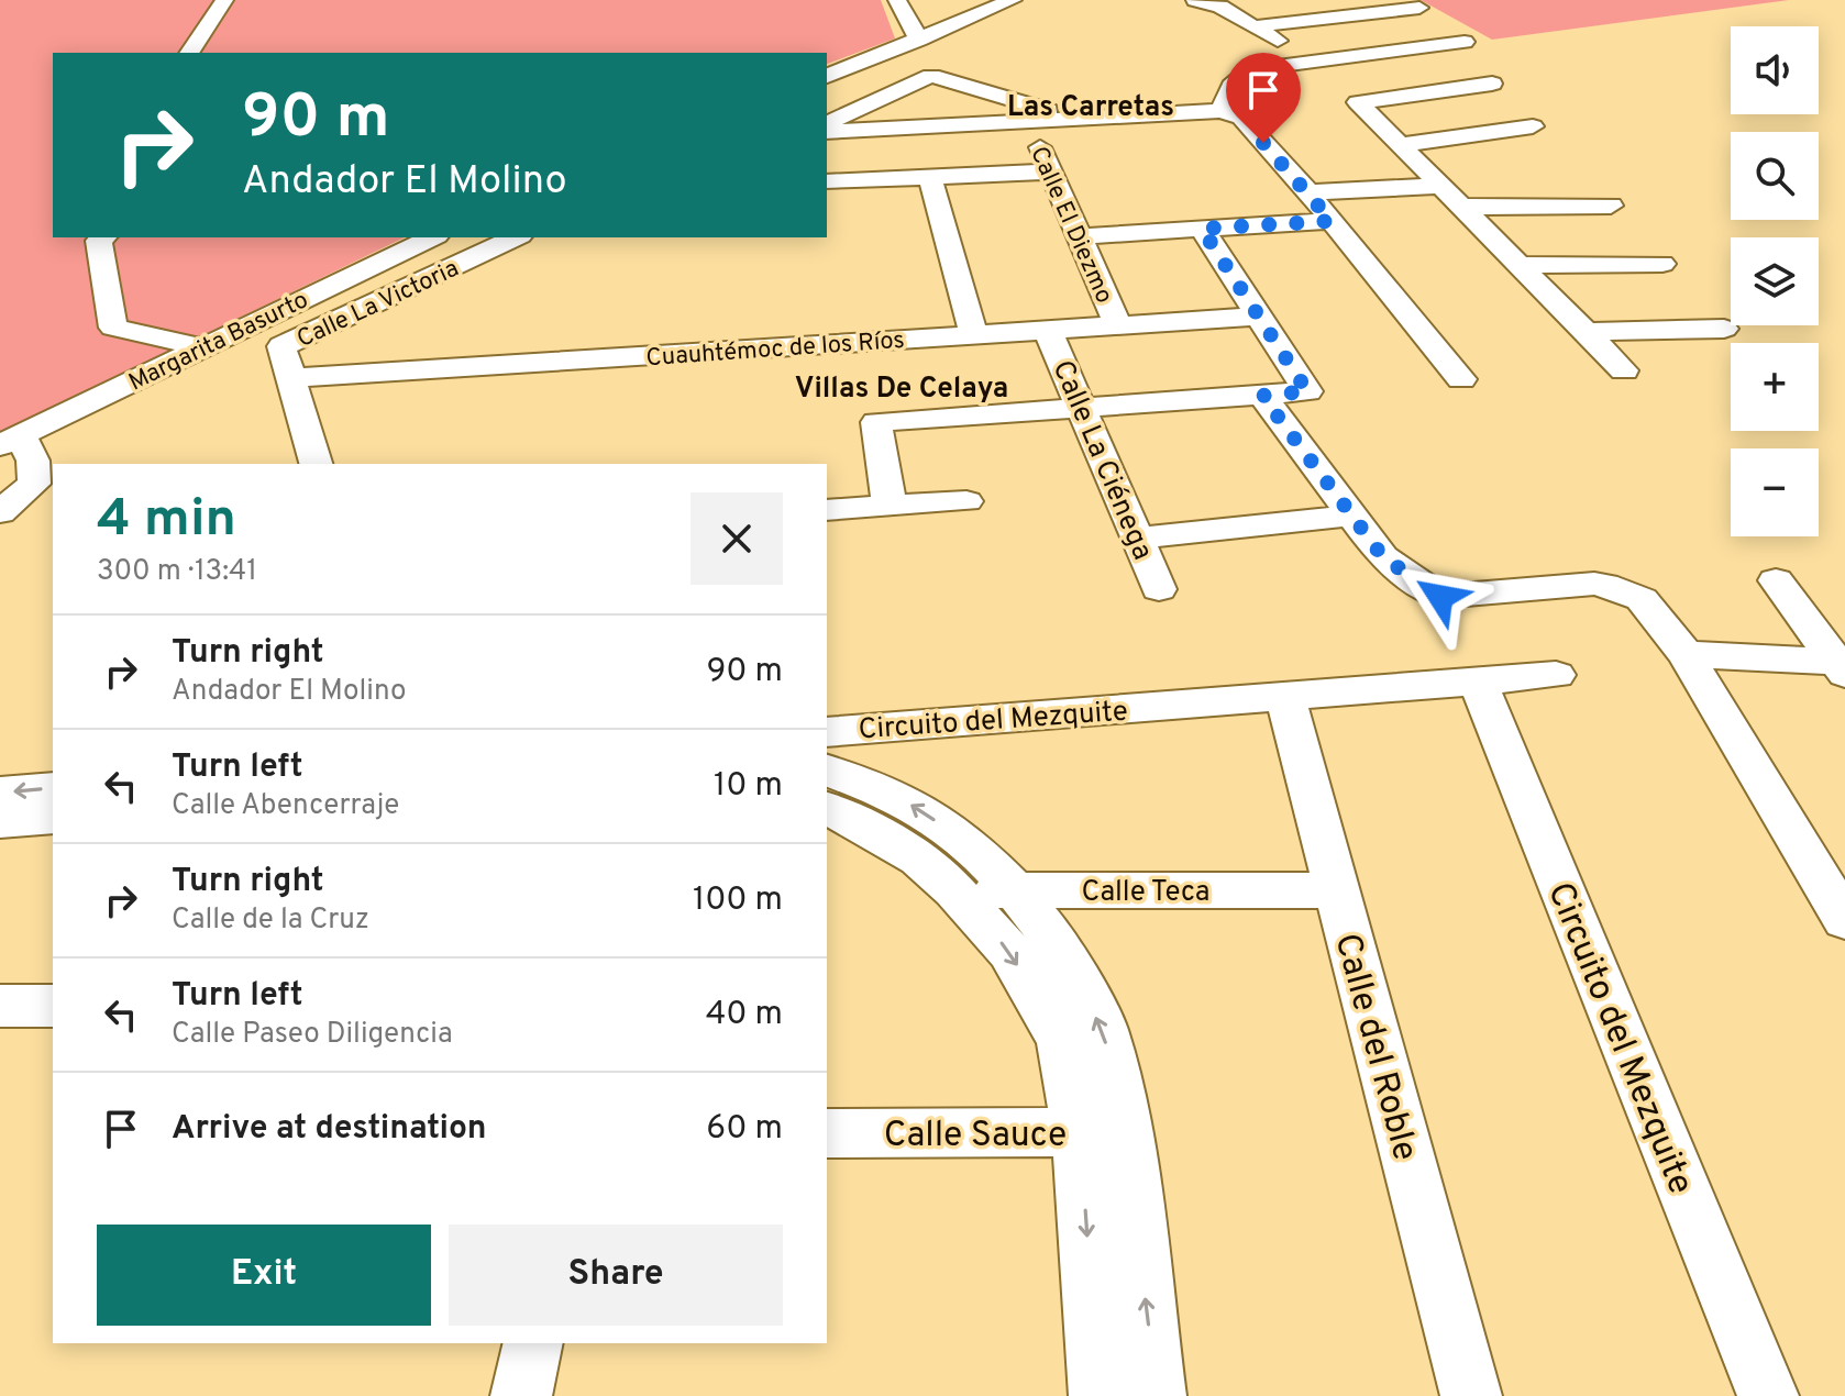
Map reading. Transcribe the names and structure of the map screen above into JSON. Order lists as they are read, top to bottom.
{
  "streets": {
    "street": [
      "Calle El Diezmo",
      "Calle La Victoria",
      "Margarita Basurto",
      "Cuauhtémoc de los Ríos",
      "Calle La Ciénega",
      "Circuito del Mezquite",
      "Calle Teca",
      "Calle del Roble",
      "Calle Sauce"
    ]
  },
  "crossings": [
    ["Calle El Diezmo", "Cuauhtémoc de los Ríos"],
    ["Cuauhtémoc de los Ríos", "Calle La Ciénega"],
    ["Circuito del Mezquite", "Calle del Roble"],
    ["Calle Teca", "Calle del Roble"]
  ],
  "districts": ["Las Carretas", "Villas De Celaya"],
  "page": {
    "map_buttons": ["+", "−"],
    "turn": ["90 m", "Andador El Molino"],
    "heading": ["4 min", "300 m · 13:41"],
    "list": [
      {
        "name": "Turn right",
        "note": "Andador El Molino",
        "value": "90 m"
      },
      {
        "name": "Turn left",
        "note": "Calle Abencerraje",
        "value": "10 m"
      },
      {
        "name": "Turn right",
        "note": "Calle de la Cruz",
        "value": "100 m"
      },
      {
        "name": "Turn left",
        "note": "Calle Paseo Diligencia",
        "value": "40 m"
      },
      {
        "name": "Arrive at destination",
        "value": "60 m"
      }
    ],
    "buttons": ["Exit", "Share"]
  }
}
